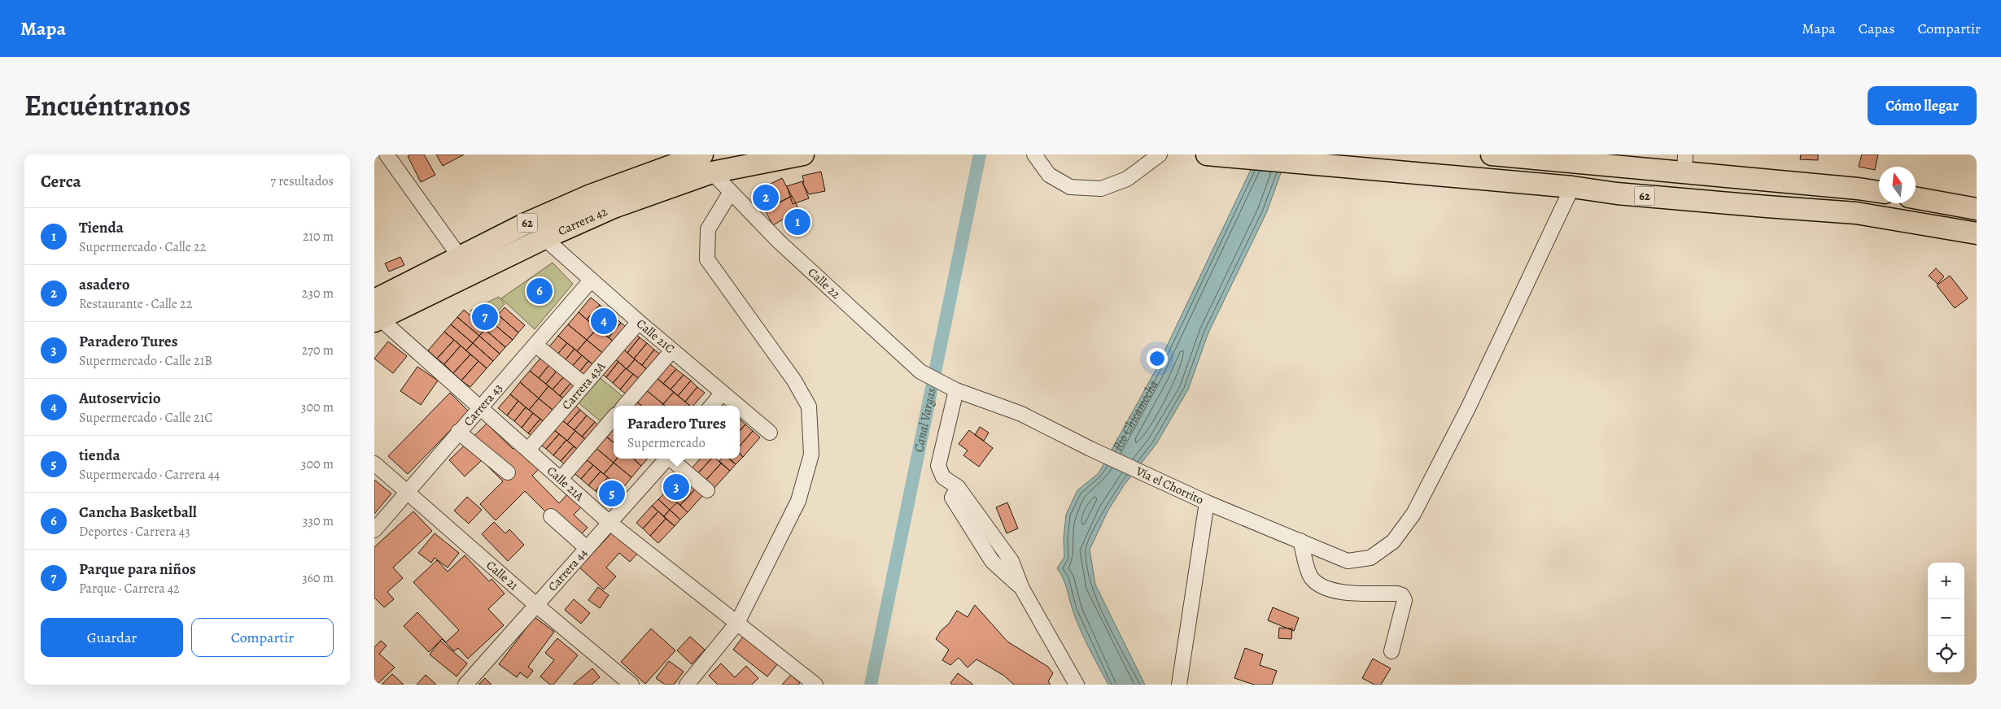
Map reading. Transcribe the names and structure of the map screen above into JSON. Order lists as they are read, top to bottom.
{
  "streets": {
    "highway": ["62", "Carrera 42"],
    "street": [
      "Calle 22",
      "Calle 21C",
      "Carrera 43A",
      "Carrera 43",
      "Calle 21A",
      "Vía el Chorrito",
      "Carrera 44",
      "Calle 21"
    ]
  },
  "crossings": [
    ["Carrera 42", "Calle 22"],
    ["Carrera 42", "Calle 21C"],
    ["Carrera 42", "Calle 21A"],
    ["Calle 22", "Vía el Chorrito"],
    ["Calle 21C", "Carrera 43A"],
    ["Calle 21C", "Carrera 43"],
    ["Carrera 43A", "Calle 21A"],
    ["Carrera 43", "Calle 21A"],
    ["Carrera 43", "Calle 21"],
    ["Calle 21A", "Carrera 44"],
    ["Carrera 44", "Calle 21"]
  ],
  "water": ["Río Chicamocha", "Canal Vargas"],
  "north": "top",
  "page": {
    "header": "Mapa",
    "nav": ["Mapa", "Capas", "Compartir"],
    "title": "Encuéntranos",
    "buttons": [
      "Cómo llegar",
      ["Guardar", "Compartir"]
    ],
    "heading": ["Cerca", "7 resultados"],
    "pins": [
      "2",
      "1",
      "6",
      "7",
      "4",
      "3",
      "5"
    ],
    "list": [
      {
        "mark": "1",
        "name": "Tienda",
        "note": "Supermercado · Calle 22",
        "value": "210 m"
      },
      {
        "mark": "2",
        "name": "asadero",
        "note": "Restaurante · Calle 22",
        "value": "230 m"
      },
      {
        "mark": "3",
        "name": "Paradero Tures",
        "note": "Supermercado · Calle 21B",
        "value": "270 m"
      },
      {
        "mark": "4",
        "name": "Autoservicio",
        "note": "Supermercado · Calle 21C",
        "value": "300 m"
      },
      {
        "mark": "5",
        "name": "tienda",
        "note": "Supermercado · Carrera 44",
        "value": "300 m"
      },
      {
        "mark": "6",
        "name": "Cancha Basketball",
        "note": "Deportes · Carrera 43",
        "value": "330 m"
      },
      {
        "mark": "7",
        "name": "Parque para niños",
        "note": "Parque · Carrera 42",
        "value": "360 m"
      }
    ],
    "popup": ["Paradero Tures", "Supermercado"],
    "map_buttons": ["+", "−"]
  }
}
